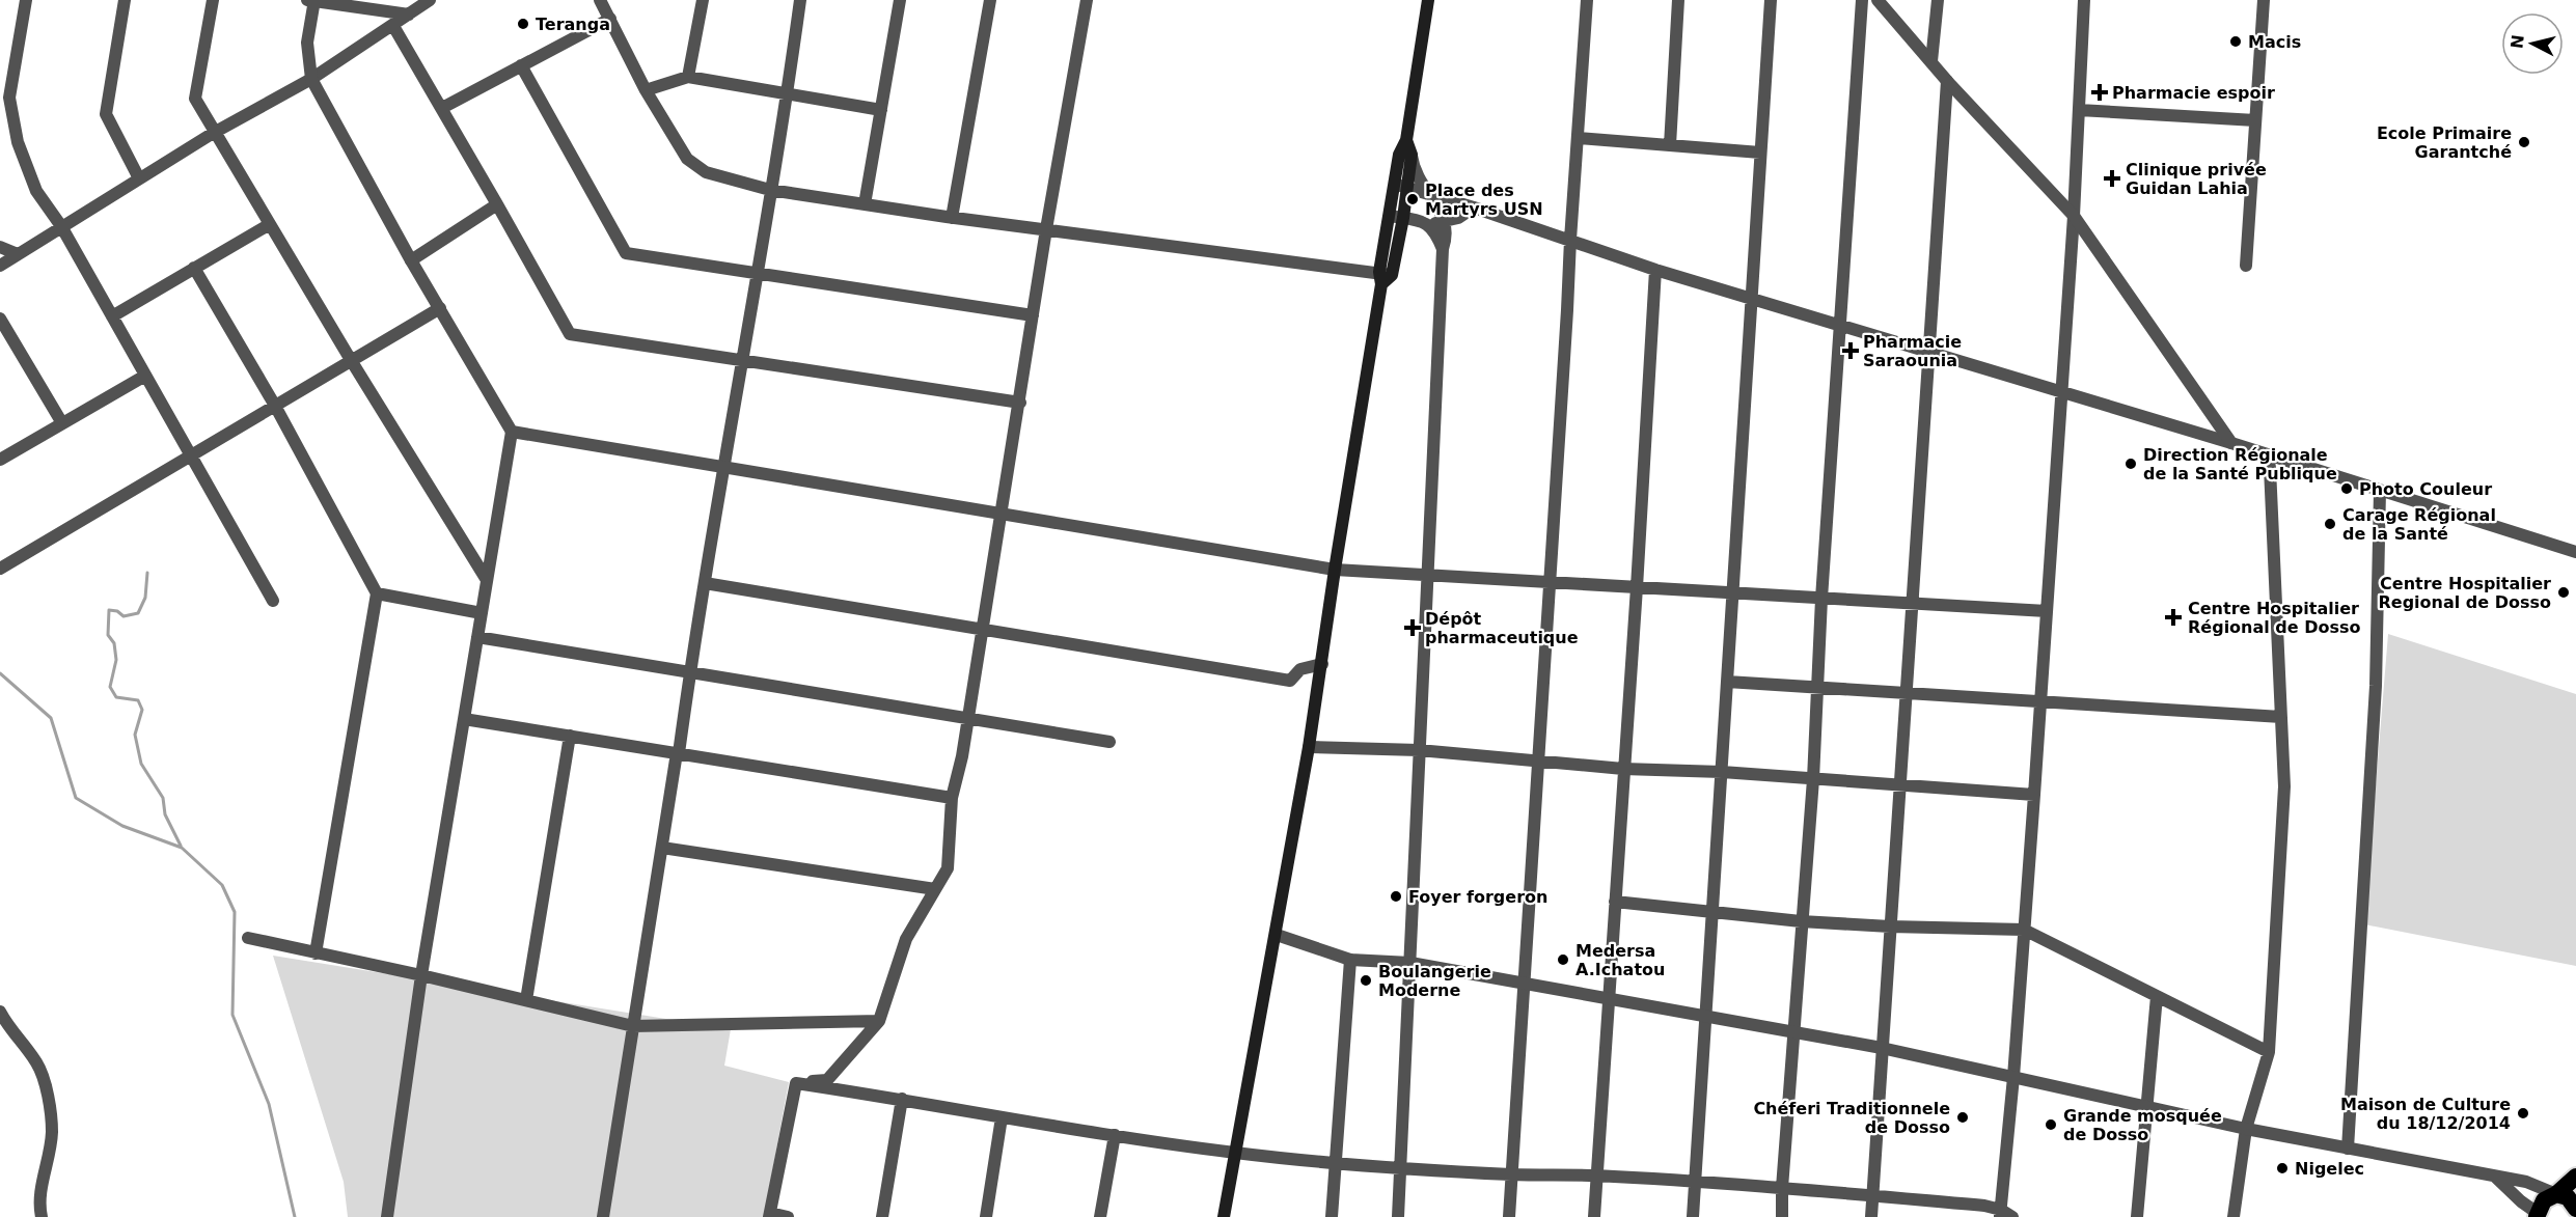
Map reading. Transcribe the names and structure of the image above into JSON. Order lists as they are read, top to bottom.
{
  "places": {
    "other": [
      "Teranga",
      "Macis",
      "Ecole Primaire Garantché",
      "Place des Martyrs USN",
      "Direction Régionale de la Santé Publique",
      "Photo Couleur",
      "Carage Régional de la Santé",
      "Centre Hospitalier Regional de Dosso",
      "Foyer forgeron",
      "Medersa A.Ichatou",
      "Boulangerie Moderne",
      "Maison de Culture du 18/12/2014",
      "Chéferi Traditionnele de Dosso",
      "Grande mosquée de Dosso",
      "Nigelec"
    ],
    "health": [
      "Pharmacie espoir",
      "Clinique privée Guidan Lahia",
      "Pharmacie Saraounia",
      "Centre Hospitalier Régional de Dosso",
      "Dépôt pharmaceutique"
    ]
  },
  "north": "left"
}
